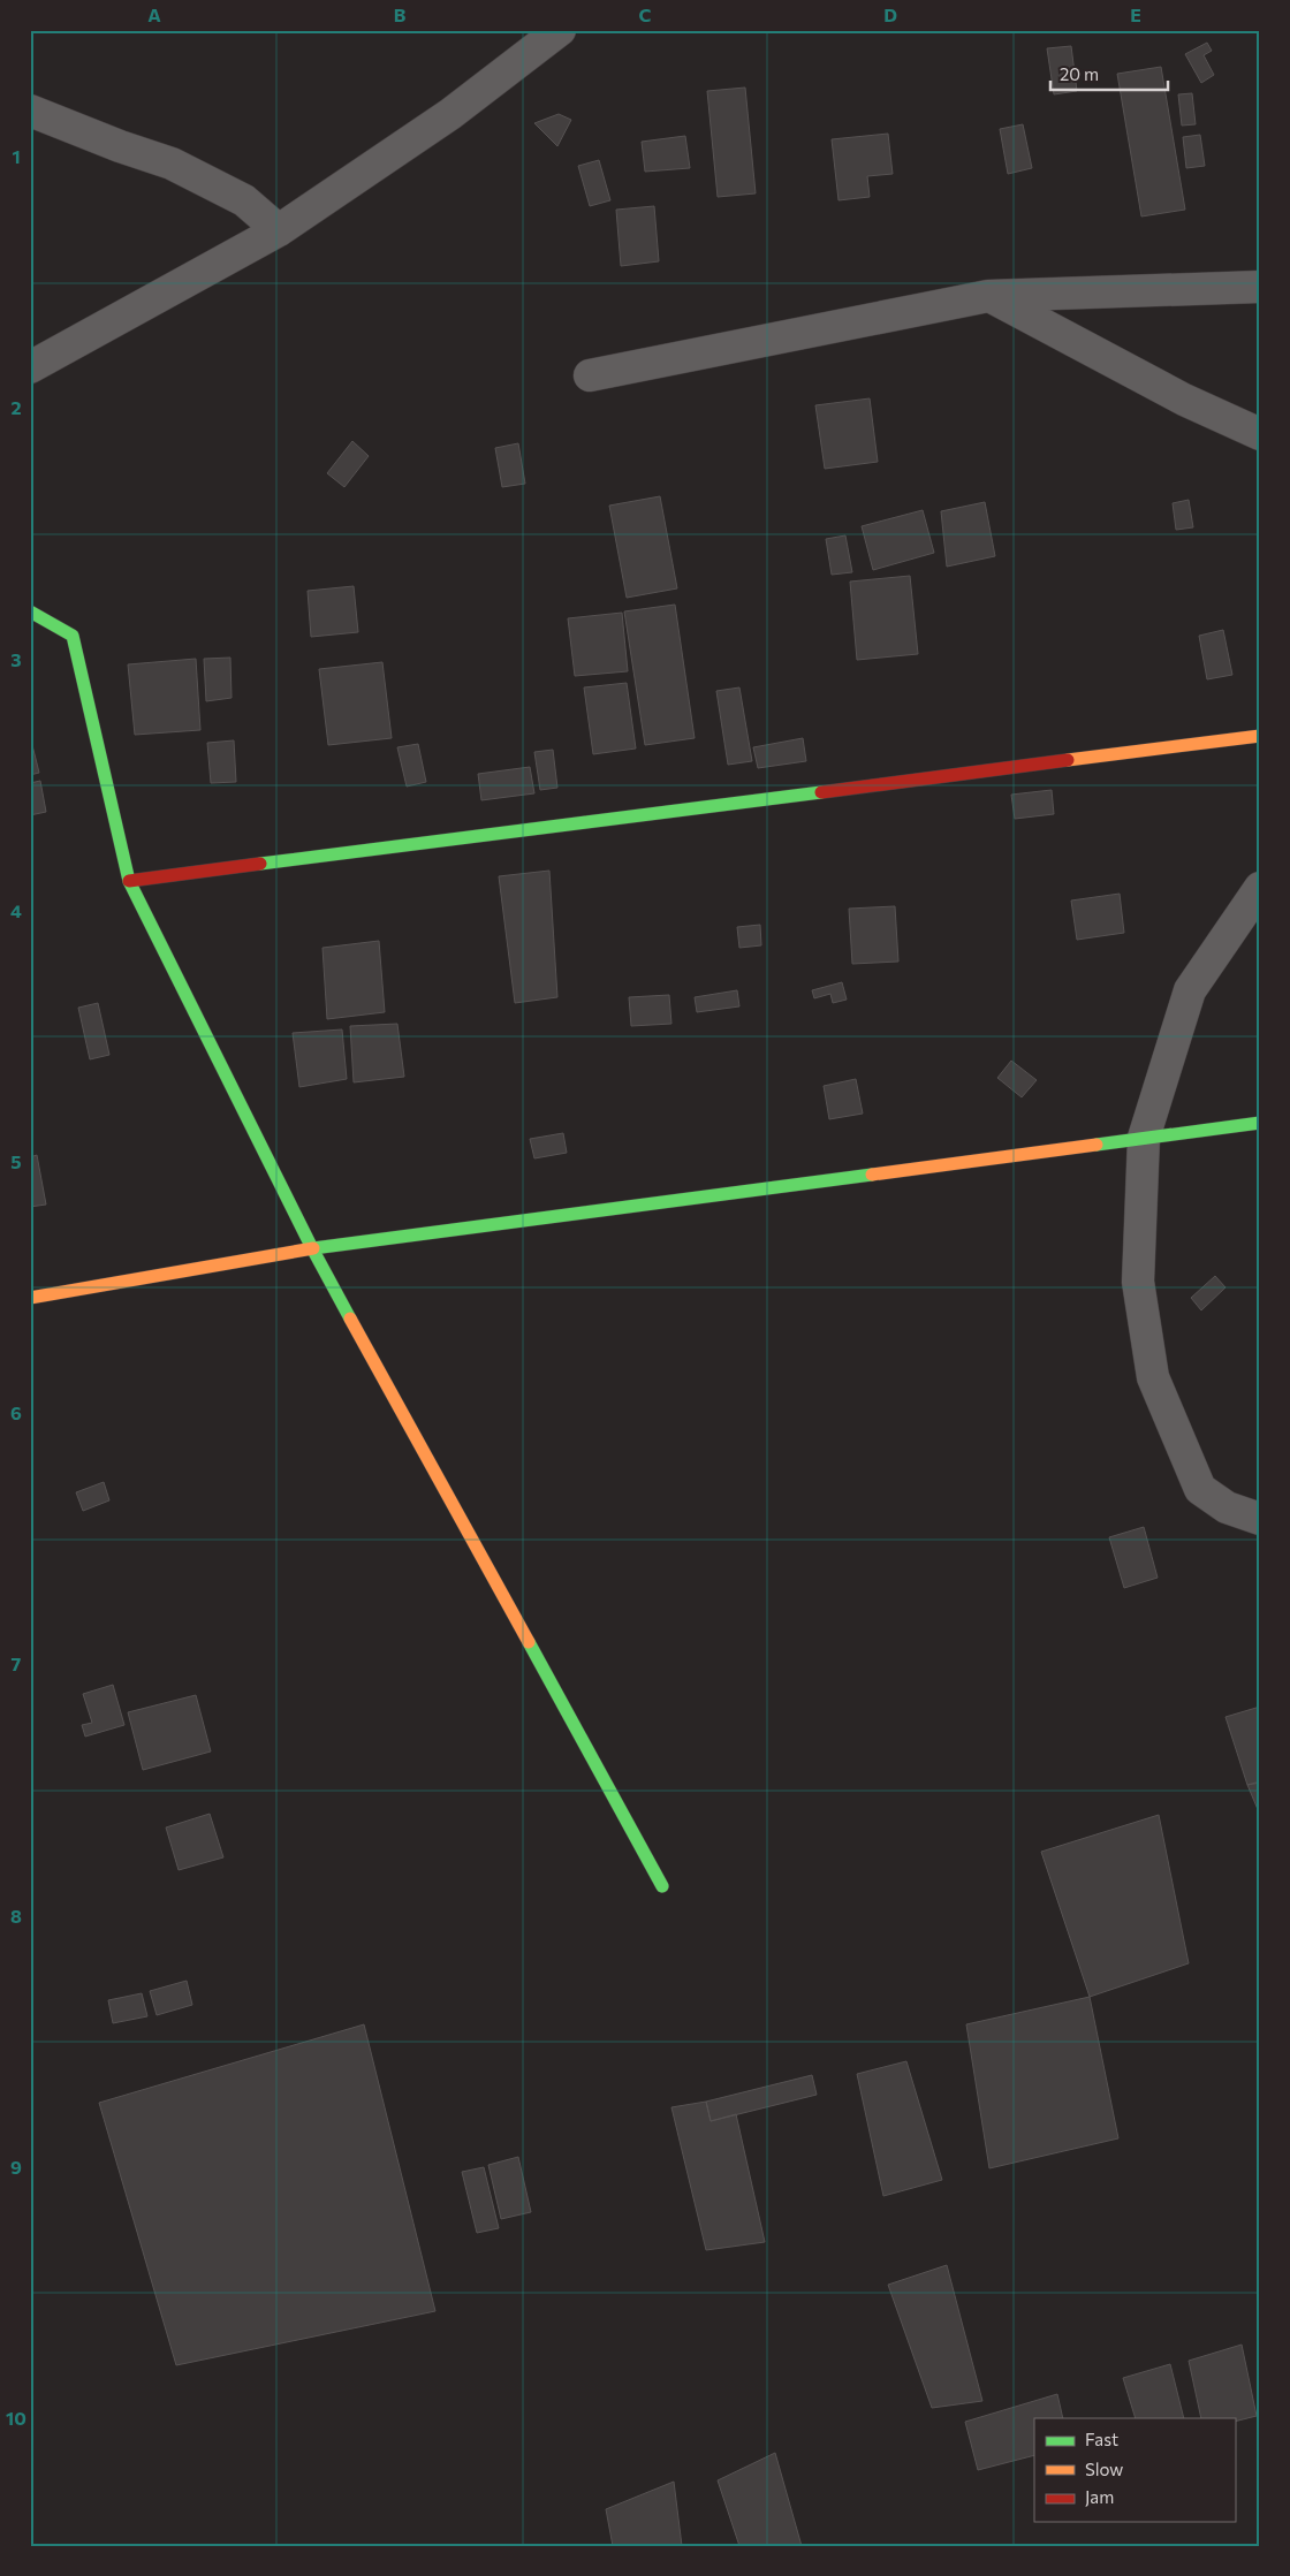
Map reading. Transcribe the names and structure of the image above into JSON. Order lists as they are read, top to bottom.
{
  "legend": ["Fast", "Slow", "Jam"],
  "scale_bar": "20 m",
  "grid": {
    "columns": [
      "A",
      "B",
      "C",
      "D",
      "E"
    ],
    "rows": [
      "1",
      "2",
      "3",
      "4",
      "5",
      "6",
      "7",
      "8",
      "9",
      "10"
    ]
  }
}
